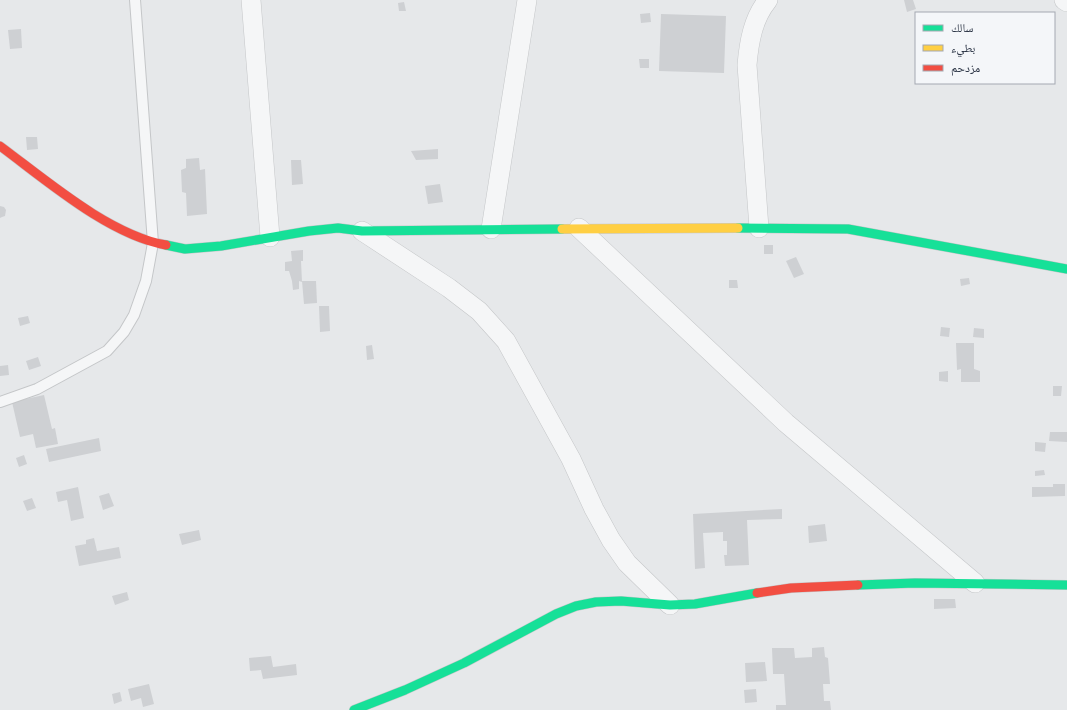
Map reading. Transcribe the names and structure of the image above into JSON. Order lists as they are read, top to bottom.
{
  "legend": ["سالك", "بطيء", "مزدحم"]
}
